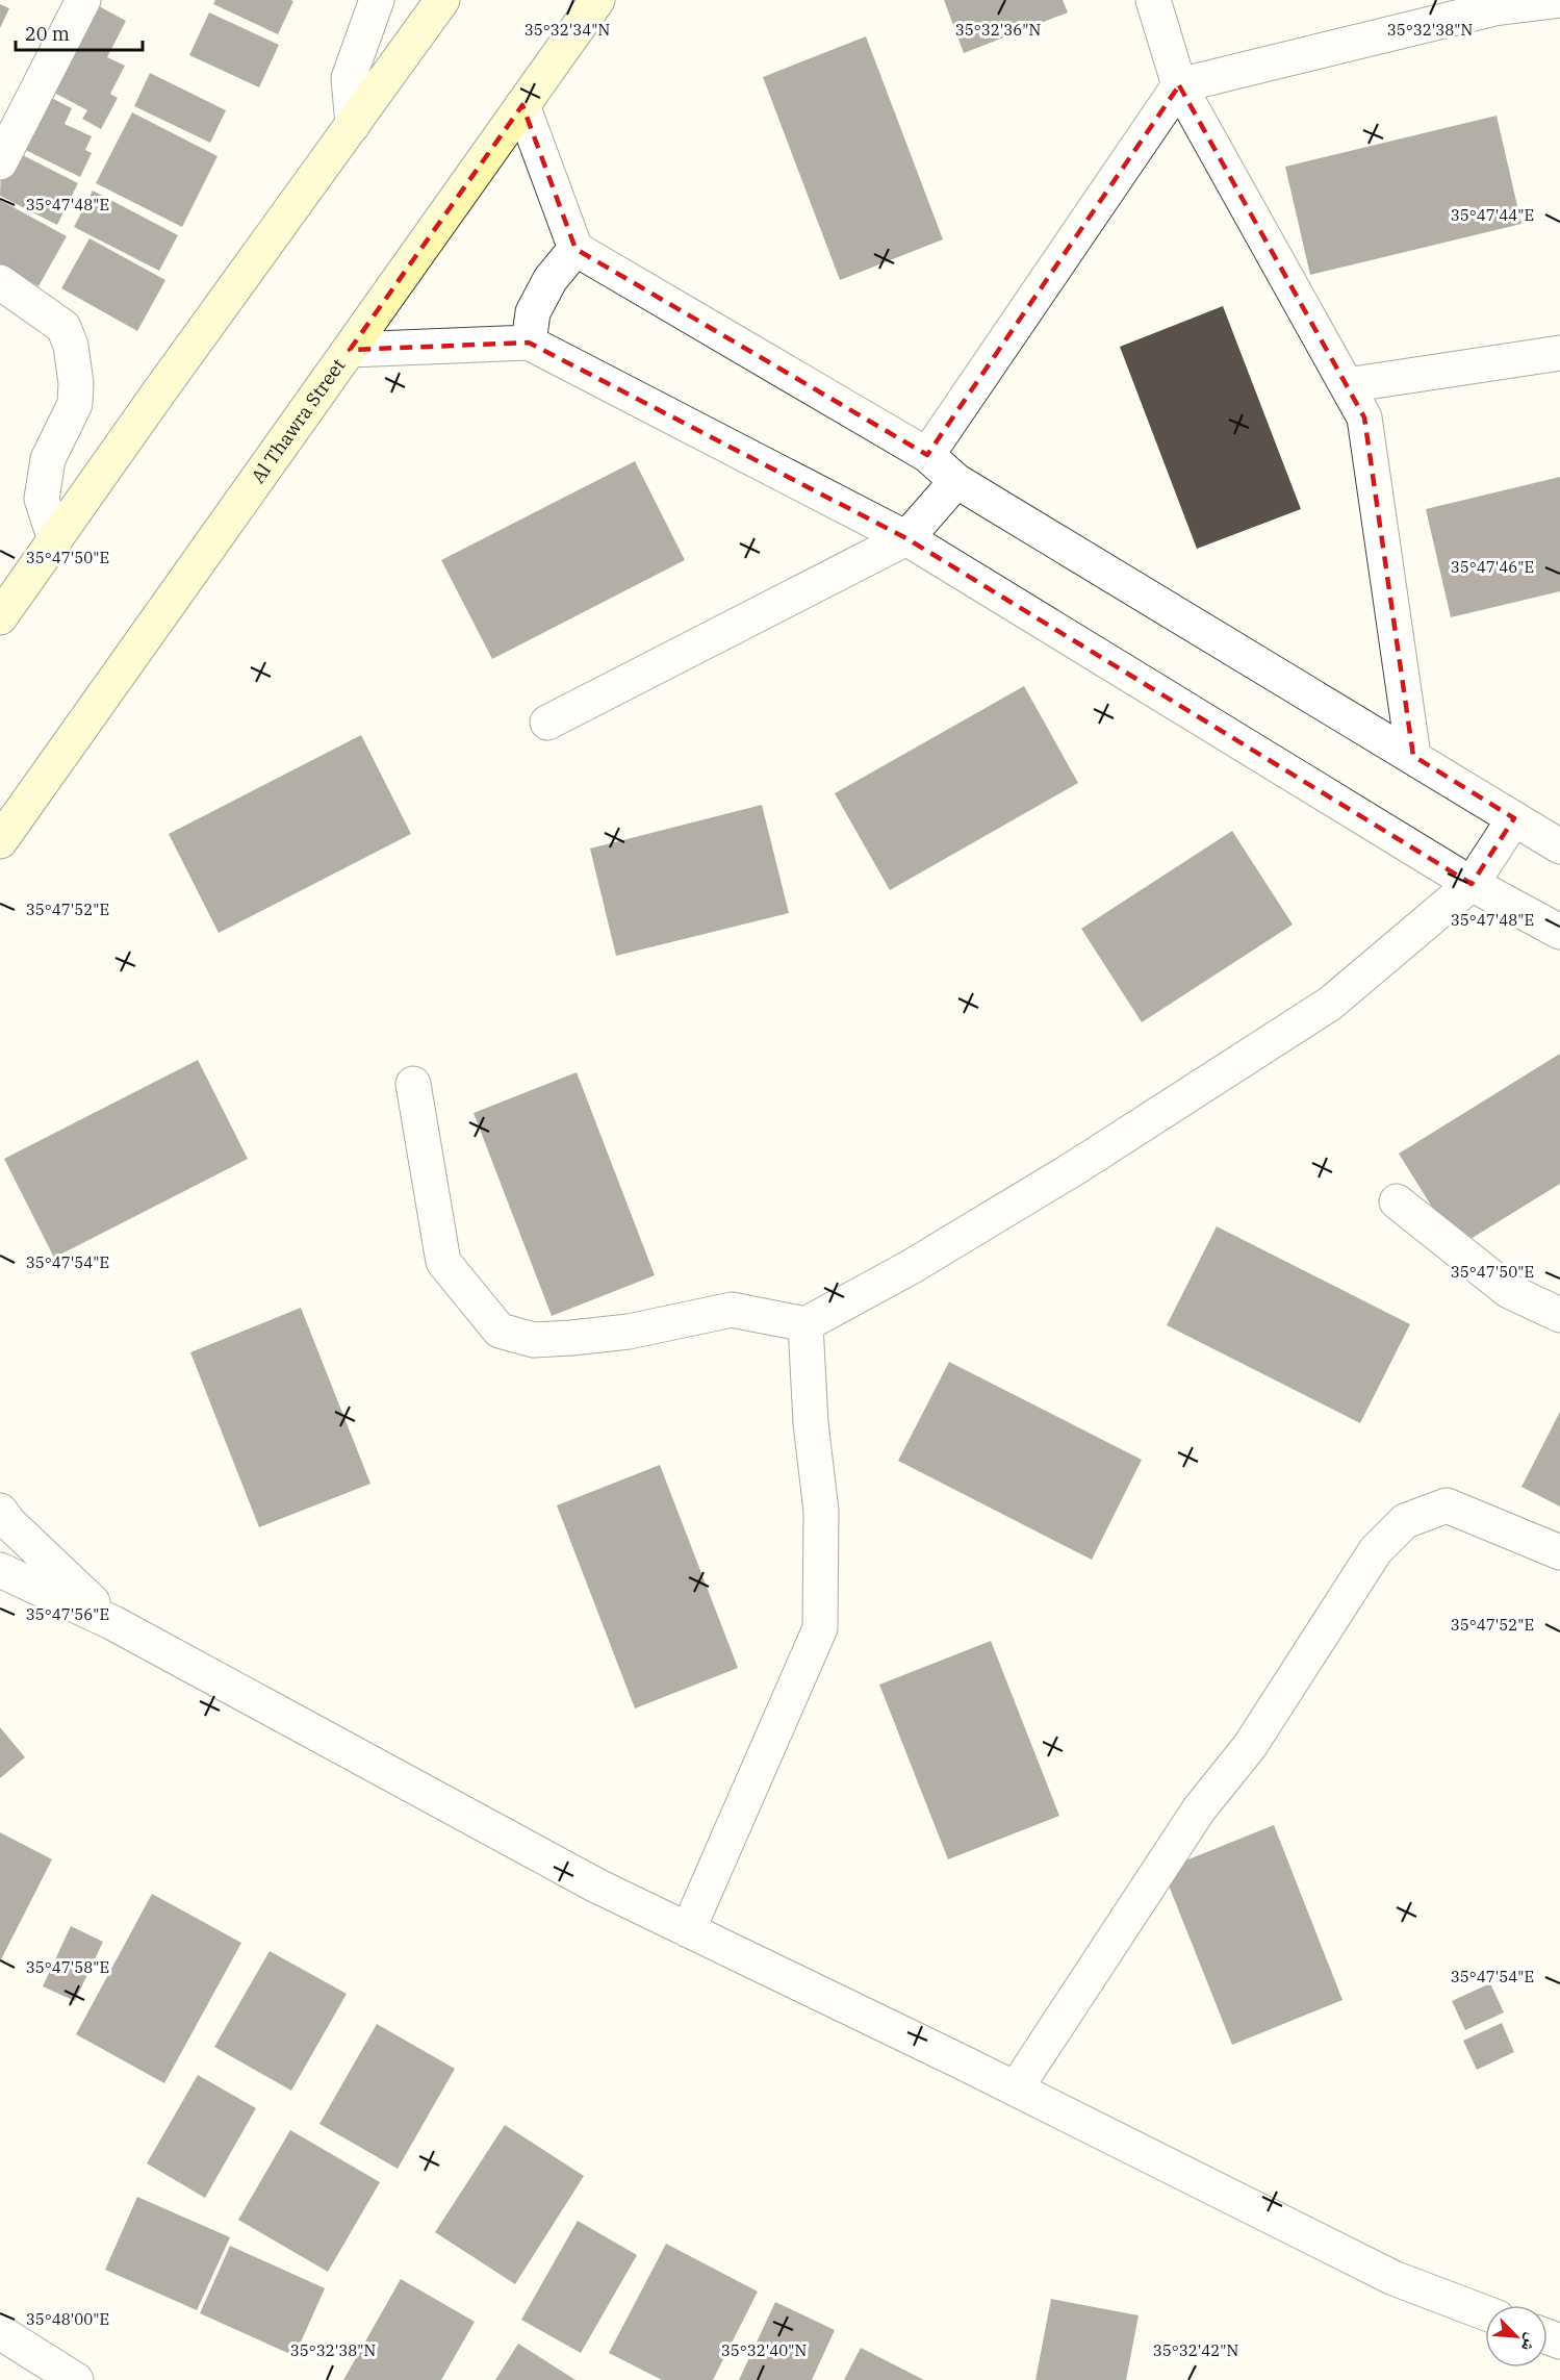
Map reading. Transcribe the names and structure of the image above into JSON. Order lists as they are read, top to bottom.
{
  "streets": {
    "main road": ["Al Thawra Street"]
  },
  "scale_bar": "20 m",
  "north": "bottom right",
  "coordinates": [
    "35°32'34\"N",
    "35°32'36\"N",
    "35°32'38\"N",
    "35°47'48\"E",
    "35°47'44\"E",
    "35°47'50\"E",
    "35°47'46\"E",
    "35°47'52\"E",
    "35°47'54\"E",
    "35°47'56\"E",
    "35°47'58\"E",
    "35°48'00\"E",
    "35°32'40\"N",
    "35°32'42\"N"
  ]
}
